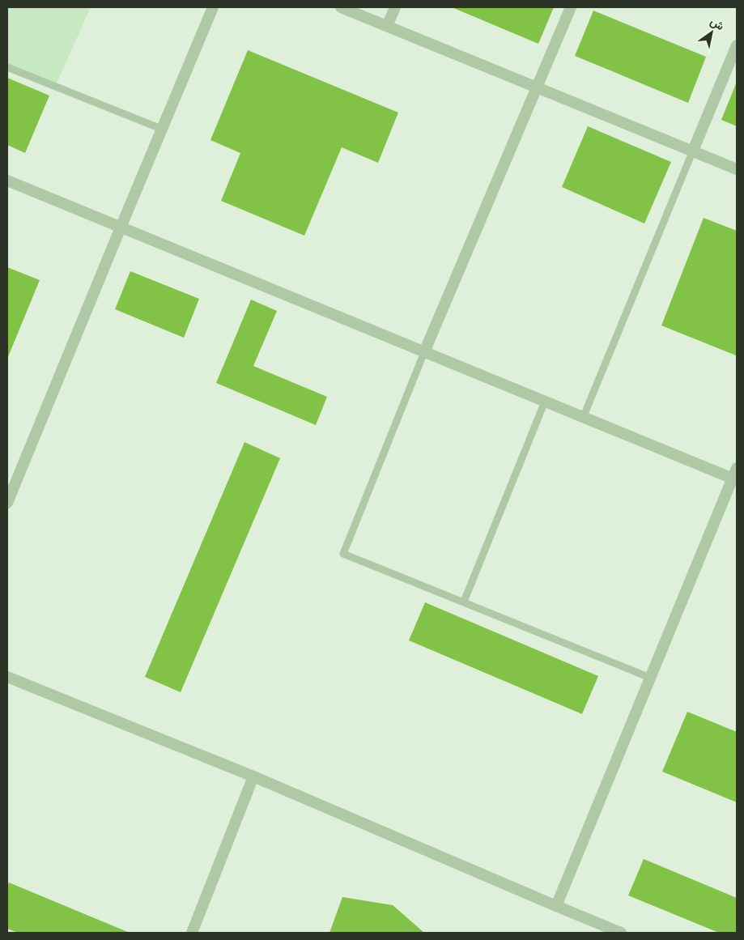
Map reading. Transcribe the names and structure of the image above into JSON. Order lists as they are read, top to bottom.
{
  "north": "top right"
}
